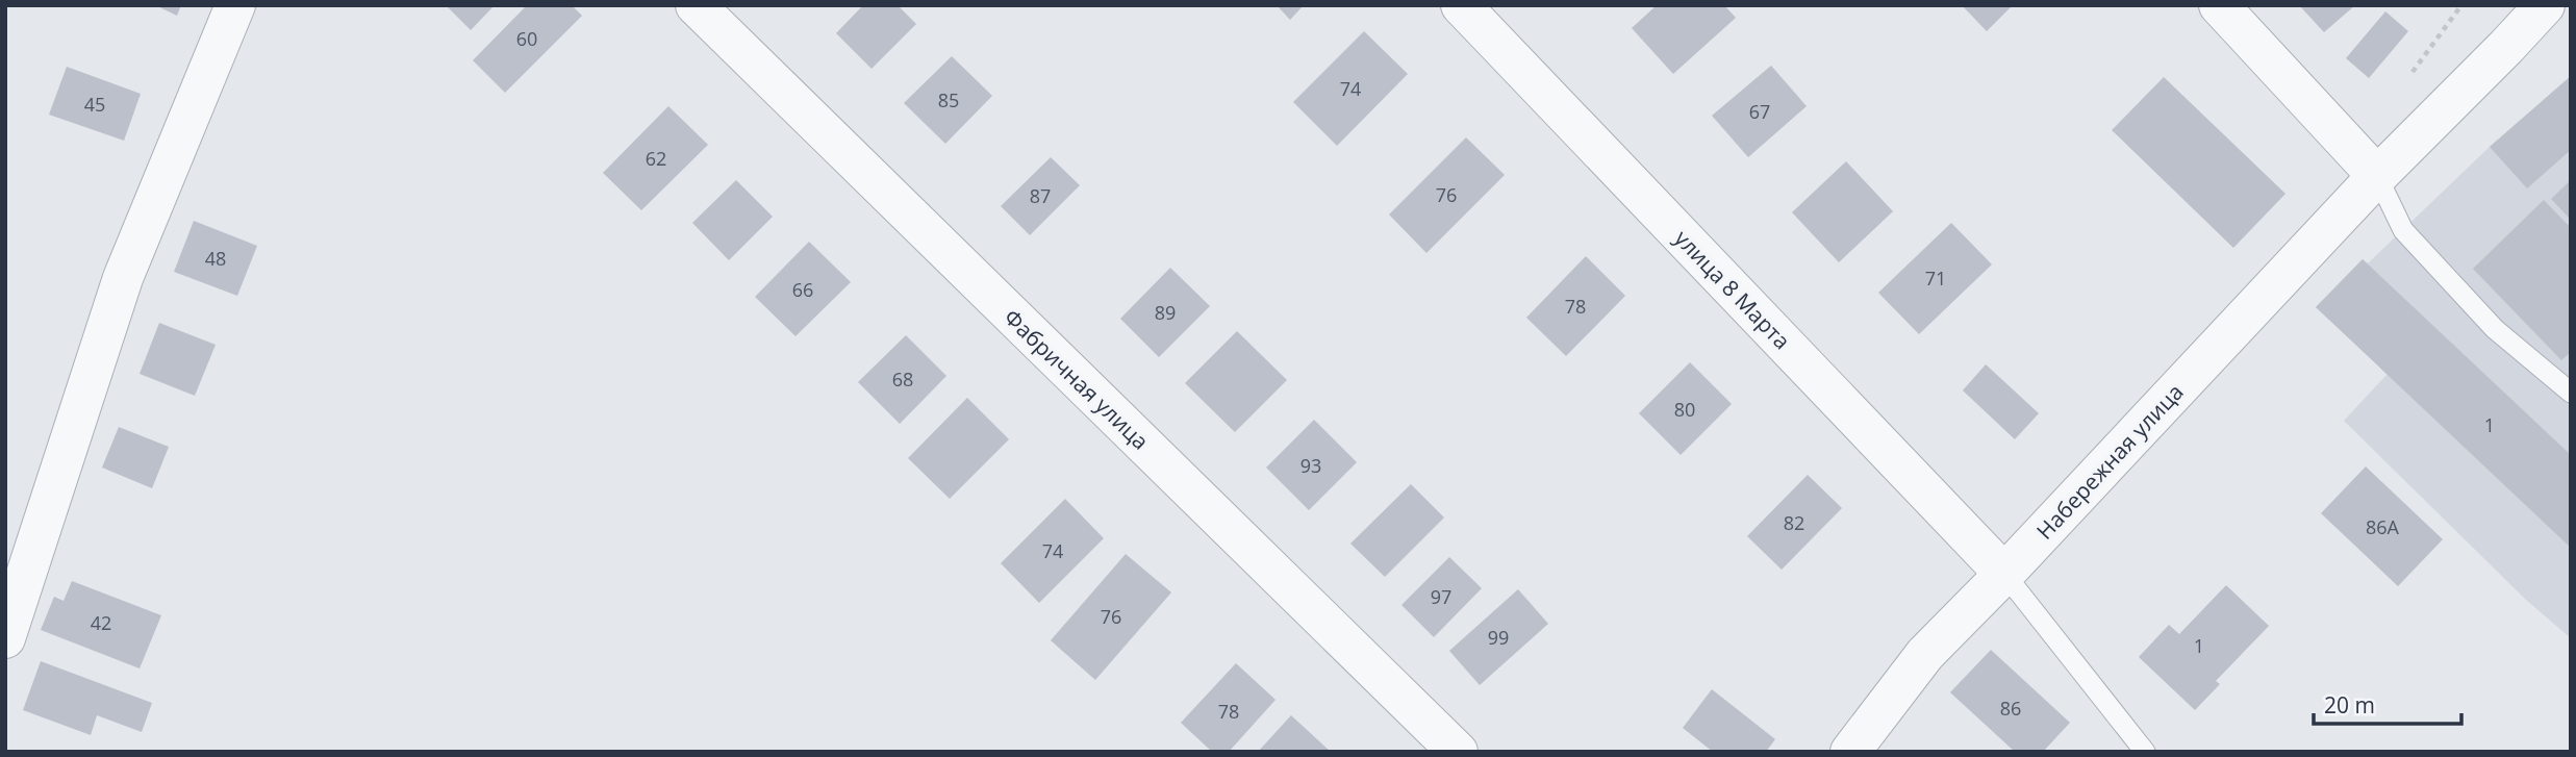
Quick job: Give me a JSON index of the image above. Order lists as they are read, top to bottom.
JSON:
{
  "streets": {
    "street": ["улица 8 Марта", "Фабричная улица", "Набережная улица"]
  },
  "crossings": [
    ["улица 8 Марта", "Набережная улица"]
  ],
  "house_numbers": [
    "60",
    "74",
    "85",
    "45",
    "67",
    "62",
    "76",
    "87",
    "48",
    "71",
    "66",
    "78",
    "89",
    "68",
    "80",
    "1",
    "93",
    "82",
    "86А",
    "74",
    "97",
    "76",
    "42",
    "99",
    "1",
    "86",
    "78"
  ],
  "scale_bar": "20 m"
}
